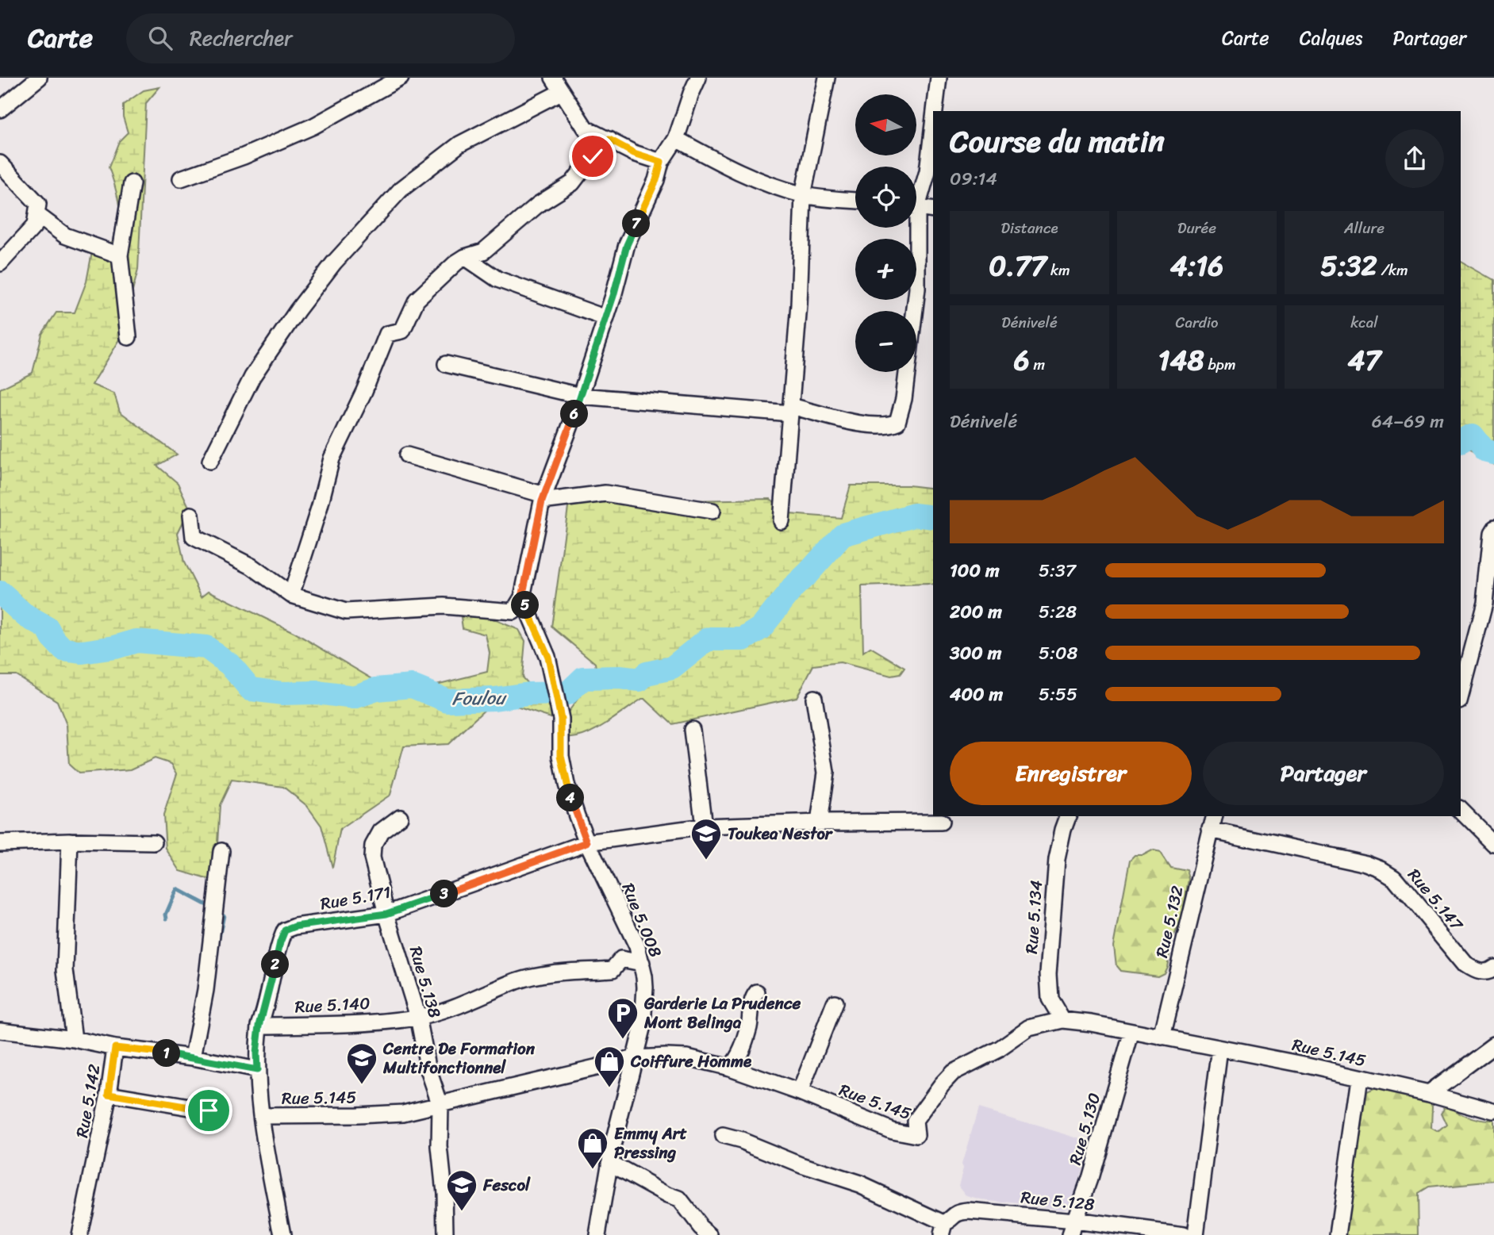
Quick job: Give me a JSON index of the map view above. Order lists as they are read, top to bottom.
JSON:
{
  "streets": {
    "street": [
      "Rue 5.171",
      "Rue 5.147",
      "Rue 5.134",
      "Rue 5.008",
      "Rue 5.132",
      "Rue 5.138",
      "Rue 5.140",
      "Rue 5.145",
      "Rue 5.142",
      "Rue 5.130",
      "Rue 5.128"
    ]
  },
  "crossings": [
    ["Rue 5.171", "Rue 5.008"],
    ["Rue 5.171", "Rue 5.138"],
    ["Rue 5.171", "Rue 5.140"],
    ["Rue 5.147", "Rue 5.132"],
    ["Rue 5.134", "Rue 5.145"],
    ["Rue 5.008", "Rue 5.140"],
    ["Rue 5.008", "Rue 5.145"],
    ["Rue 5.132", "Rue 5.145"],
    ["Rue 5.138", "Rue 5.140"],
    ["Rue 5.138", "Rue 5.145"],
    ["Rue 5.145", "Rue 5.130"],
    ["Rue 5.130", "Rue 5.128"]
  ],
  "water": ["Foulou"],
  "places": {
    "school or university": ["Toukea Nestor", "Centre De Formation Multifonctionnel", "Fescol"],
    "parking": ["Garderie La Prudence Mont Belinga"],
    "shop": ["Coiffure Homme", "Emmy Art Pressing"]
  },
  "north": "left",
  "page": {
    "header": "Carte",
    "search": "Rechercher",
    "nav": ["Carte", "Calques", "Partager"],
    "map_buttons": ["+", "−"],
    "heading": ["Course du matin", "09:14"],
    "stats": [
      ["Distance", "0.77 km"],
      ["Durée", "4:16"],
      ["Allure", "5:32 /km"],
      ["Dénivelé", "6 m"],
      ["Cardio", "148 bpm"],
      ["kcal", "47"]
    ],
    "pins": [
      "7",
      "6",
      "5",
      "4",
      "3",
      "2",
      "1"
    ],
    "chart": ["Dénivelé", "64–69 m"],
    "list": [
      {
        "name": "100 m",
        "note": "5:37"
      },
      {
        "name": "200 m",
        "note": "5:28"
      },
      {
        "name": "300 m",
        "note": "5:08"
      },
      {
        "name": "400 m",
        "note": "5:55"
      }
    ],
    "buttons": ["Enregistrer", "Partager"]
  }
}
